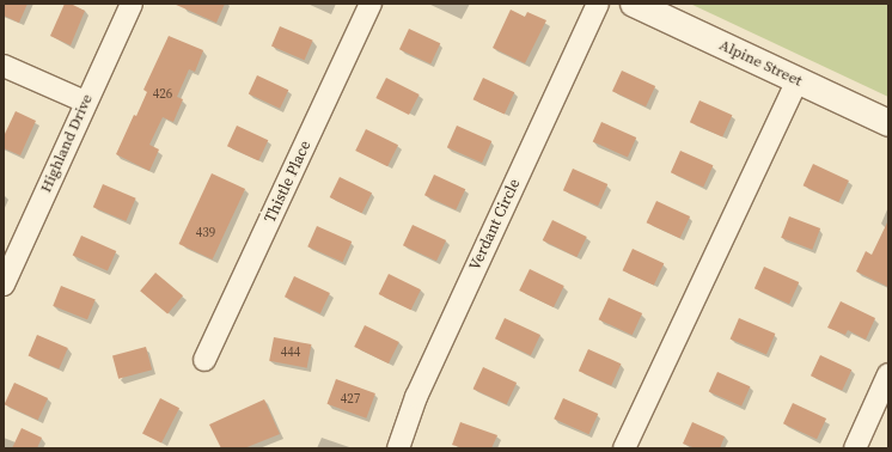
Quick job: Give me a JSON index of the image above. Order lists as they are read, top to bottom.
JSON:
{
  "streets": {
    "street": [
      "Alpine Street",
      "Highland Drive",
      "Thistle Place",
      "Verdant Circle"
    ]
  },
  "house_numbers": [
    "426",
    "439",
    "444",
    "427"
  ]
}
